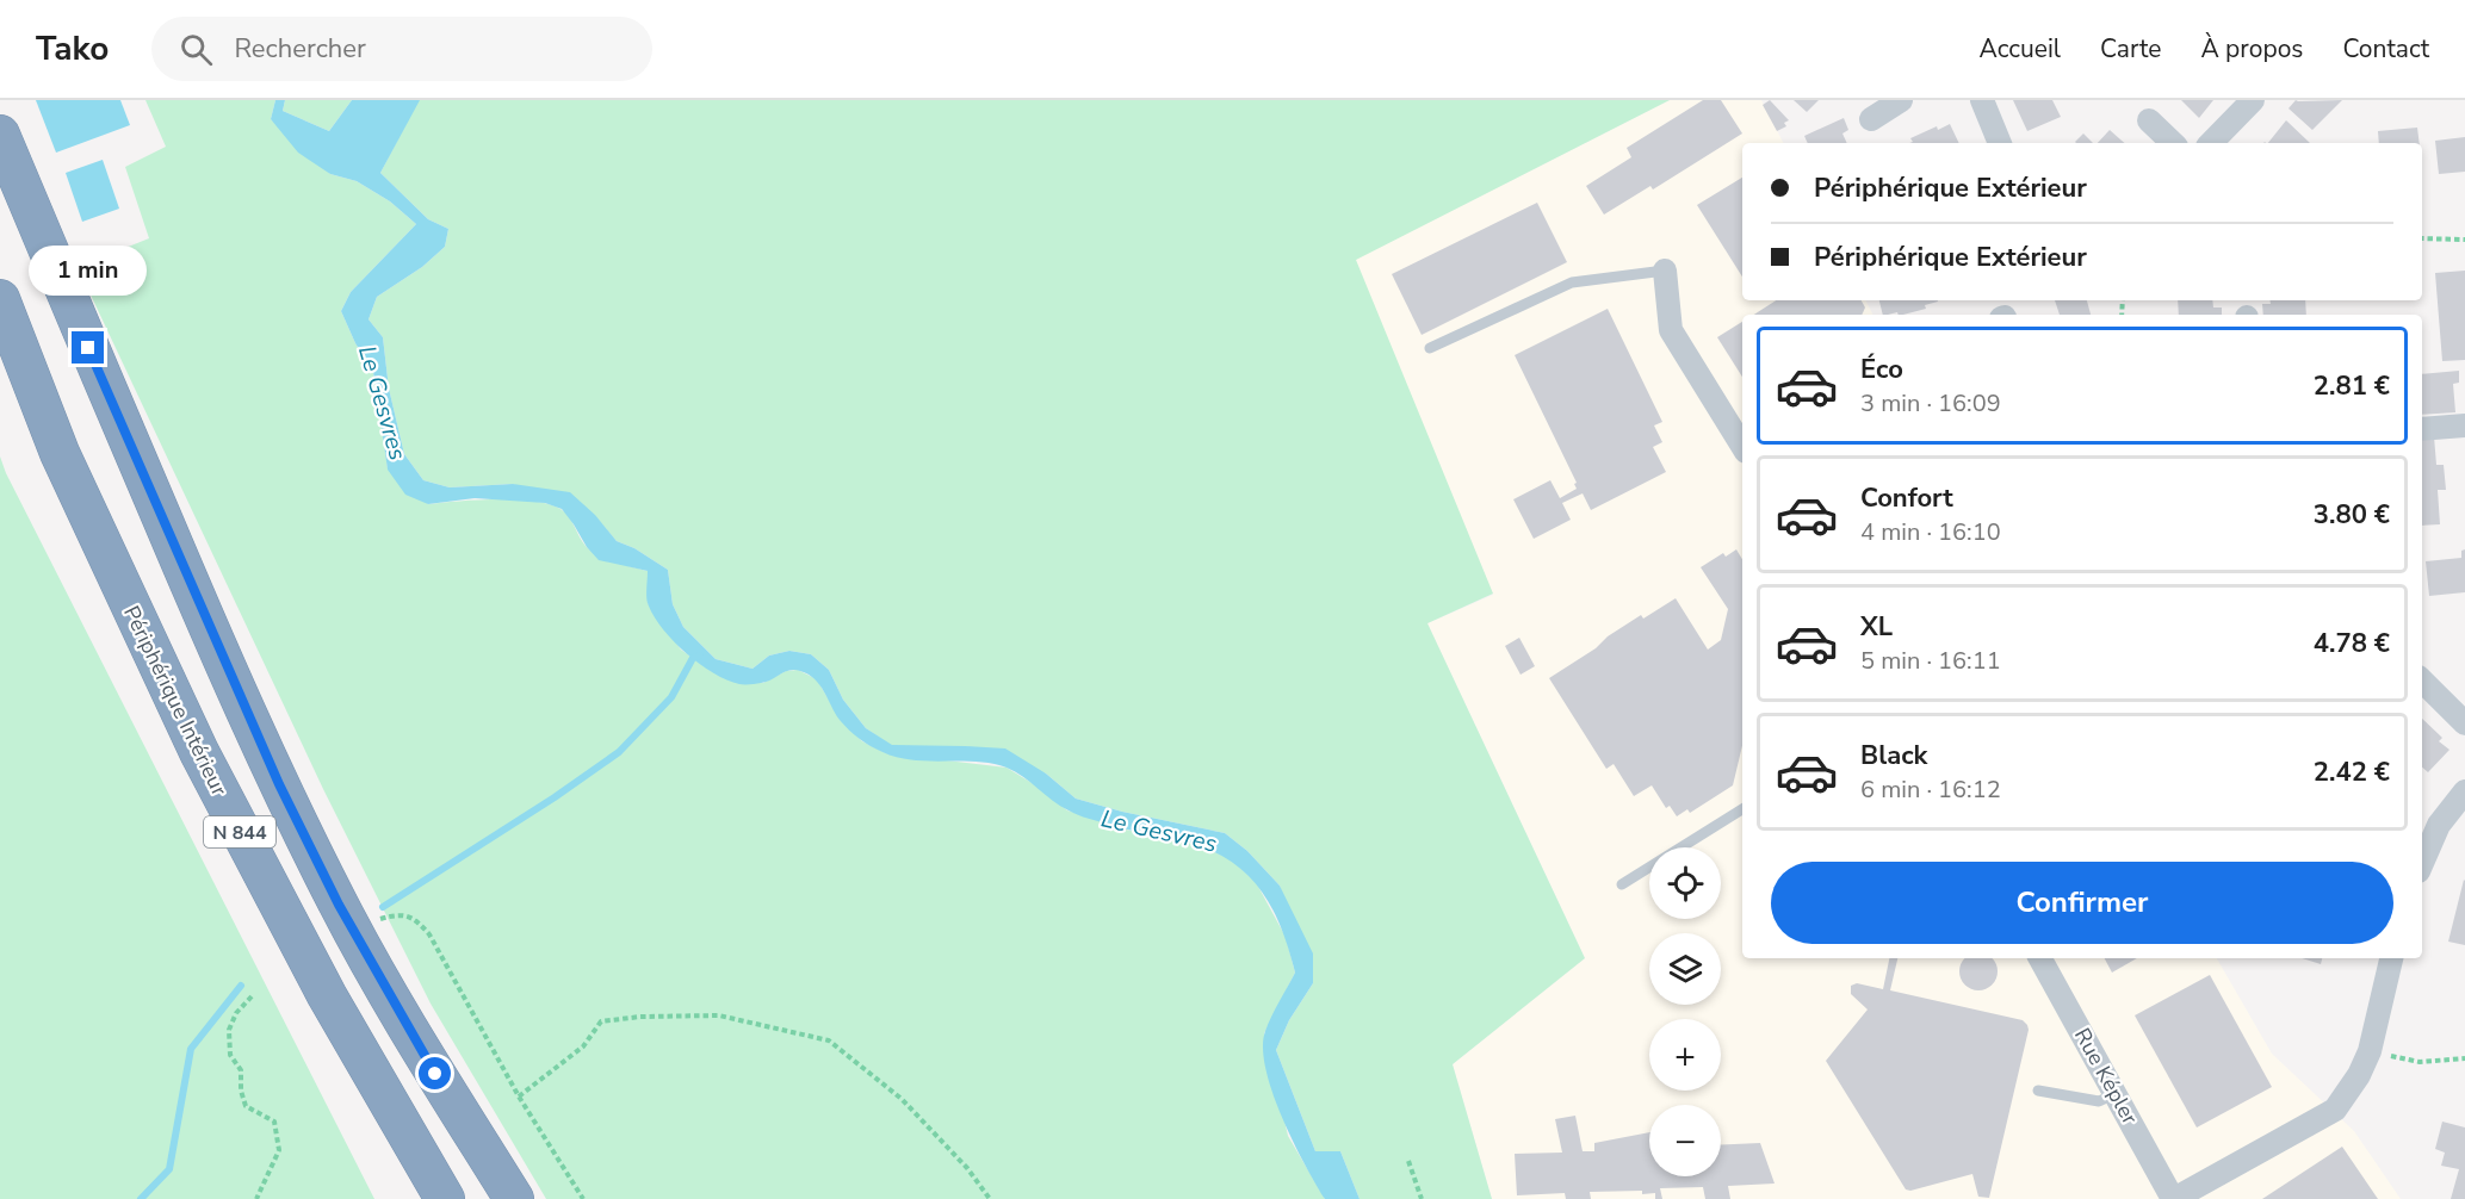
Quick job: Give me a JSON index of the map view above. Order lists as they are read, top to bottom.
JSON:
{
  "streets": {
    "highway": ["Périphérique Intérieur", "N 844"],
    "street": ["Rue Képler"]
  },
  "water": ["Le Gesvres"],
  "page": {
    "header": "Tako",
    "search": "Rechercher",
    "nav": [
      "Accueil",
      "Carte",
      "À propos",
      "Contact"
    ],
    "banner": ["Périphérique Extérieur", "Périphérique Extérieur"],
    "bubble": "1 min",
    "list": [
      {
        "name": "Éco",
        "note": "3 min · 16:09",
        "value": "2.81 €"
      },
      {
        "name": "Confort",
        "note": "4 min · 16:10",
        "value": "3.80 €"
      },
      {
        "name": "XL",
        "note": "5 min · 16:11",
        "value": "4.78 €"
      },
      {
        "name": "Black",
        "note": "6 min · 16:12",
        "value": "2.42 €"
      }
    ],
    "map_buttons": ["+", "−"],
    "buttons": "Confirmer"
  }
}
